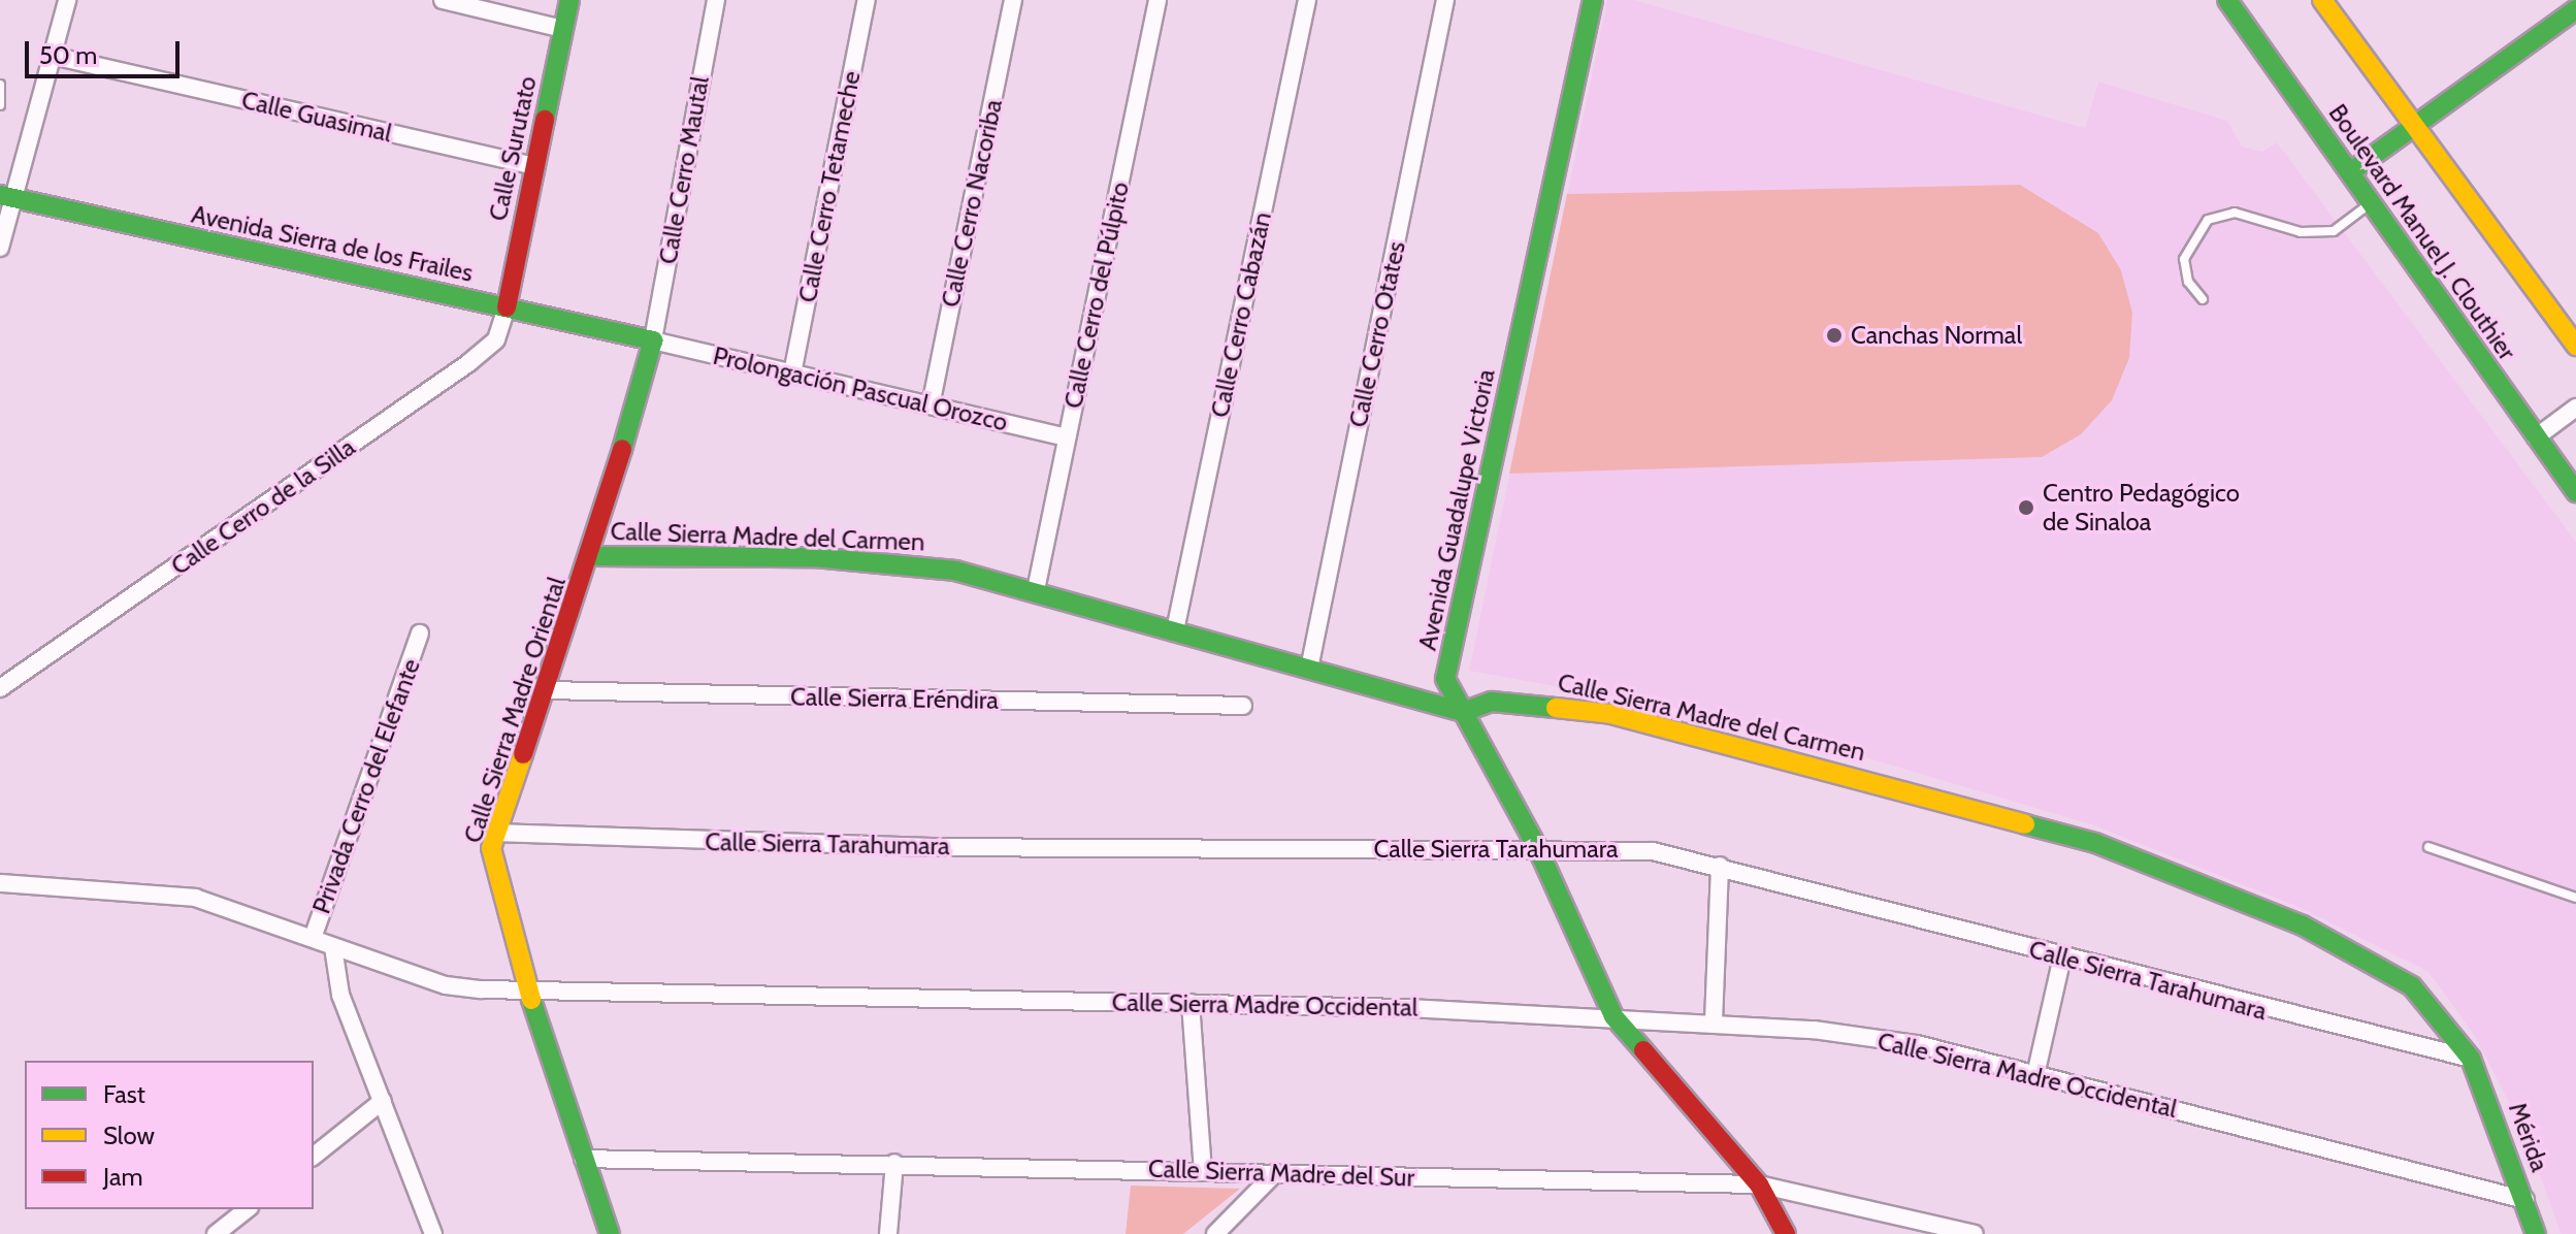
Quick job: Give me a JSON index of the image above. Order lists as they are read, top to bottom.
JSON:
{
  "streets": {
    "street": [
      "Calle Guasimal",
      "Calle Surutato",
      "Calle Cerro Mautal",
      "Calle Cerro Tetameche",
      "Calle Cerro Nacoriba",
      "Boulevard Manuel J. Clouthier",
      "Avenida Sierra de los Frailes",
      "Calle Cerro del Púlpito",
      "Calle Cerro Cabazán",
      "Calle Cerro Otates",
      "Prolongación Pascual Orozco",
      "Calle Cerro de la Silla",
      "Avenida Guadalupe Victoria",
      "Calle Sierra Madre del Carmen",
      "Calle Sierra Eréndira",
      "Calle Sierra Madre Oriental",
      "Privada Cerro del Elefante",
      "Calle Sierra Tarahumara",
      "Calle Sierra Madre Occidental",
      "Mérida",
      "Calle Sierra Madre del Sur"
    ]
  },
  "crossings": [
    ["Calle Guasimal", "Calle Surutato"],
    ["Calle Surutato", "Avenida Sierra de los Frailes"],
    ["Calle Surutato", "Calle Cerro de la Silla"],
    ["Calle Cerro Mautal", "Avenida Sierra de los Frailes"],
    ["Calle Cerro Mautal", "Prolongación Pascual Orozco"],
    ["Calle Cerro Mautal", "Calle Sierra Madre Oriental"],
    ["Calle Cerro Tetameche", "Prolongación Pascual Orozco"],
    ["Calle Cerro Nacoriba", "Prolongación Pascual Orozco"],
    ["Avenida Sierra de los Frailes", "Prolongación Pascual Orozco"],
    ["Avenida Sierra de los Frailes", "Calle Cerro de la Silla"],
    ["Avenida Sierra de los Frailes", "Calle Sierra Madre Oriental"],
    ["Calle Cerro del Púlpito", "Prolongación Pascual Orozco"],
    ["Calle Cerro del Púlpito", "Calle Sierra Madre del Carmen"],
    ["Calle Cerro Cabazán", "Calle Sierra Madre del Carmen"],
    ["Calle Cerro Otates", "Calle Sierra Madre del Carmen"],
    ["Prolongación Pascual Orozco", "Calle Sierra Madre Oriental"],
    ["Avenida Guadalupe Victoria", "Calle Sierra Madre del Carmen"],
    ["Avenida Guadalupe Victoria", "Calle Sierra Tarahumara"],
    ["Avenida Guadalupe Victoria", "Calle Sierra Madre Occidental"],
    ["Avenida Guadalupe Victoria", "Calle Sierra Madre del Sur"],
    ["Calle Sierra Madre del Carmen", "Calle Sierra Madre Oriental"],
    ["Calle Sierra Madre del Carmen", "Calle Sierra Tarahumara"],
    ["Calle Sierra Madre del Carmen", "Mérida"],
    ["Calle Sierra Eréndira", "Calle Sierra Madre Oriental"],
    ["Calle Sierra Madre Oriental", "Calle Sierra Tarahumara"],
    ["Calle Sierra Madre Oriental", "Calle Sierra Madre Occidental"],
    ["Calle Sierra Madre Oriental", "Calle Sierra Madre del Sur"],
    ["Privada Cerro del Elefante", "Calle Sierra Madre Occidental"],
    ["Calle Sierra Tarahumara", "Mérida"],
    ["Calle Sierra Madre Occidental", "Mérida"]
  ],
  "places": ["Canchas Normal", "Centro Pedagógico de Sinaloa"],
  "legend": ["Fast", "Slow", "Jam"],
  "scale_bar": "50 m"
}
